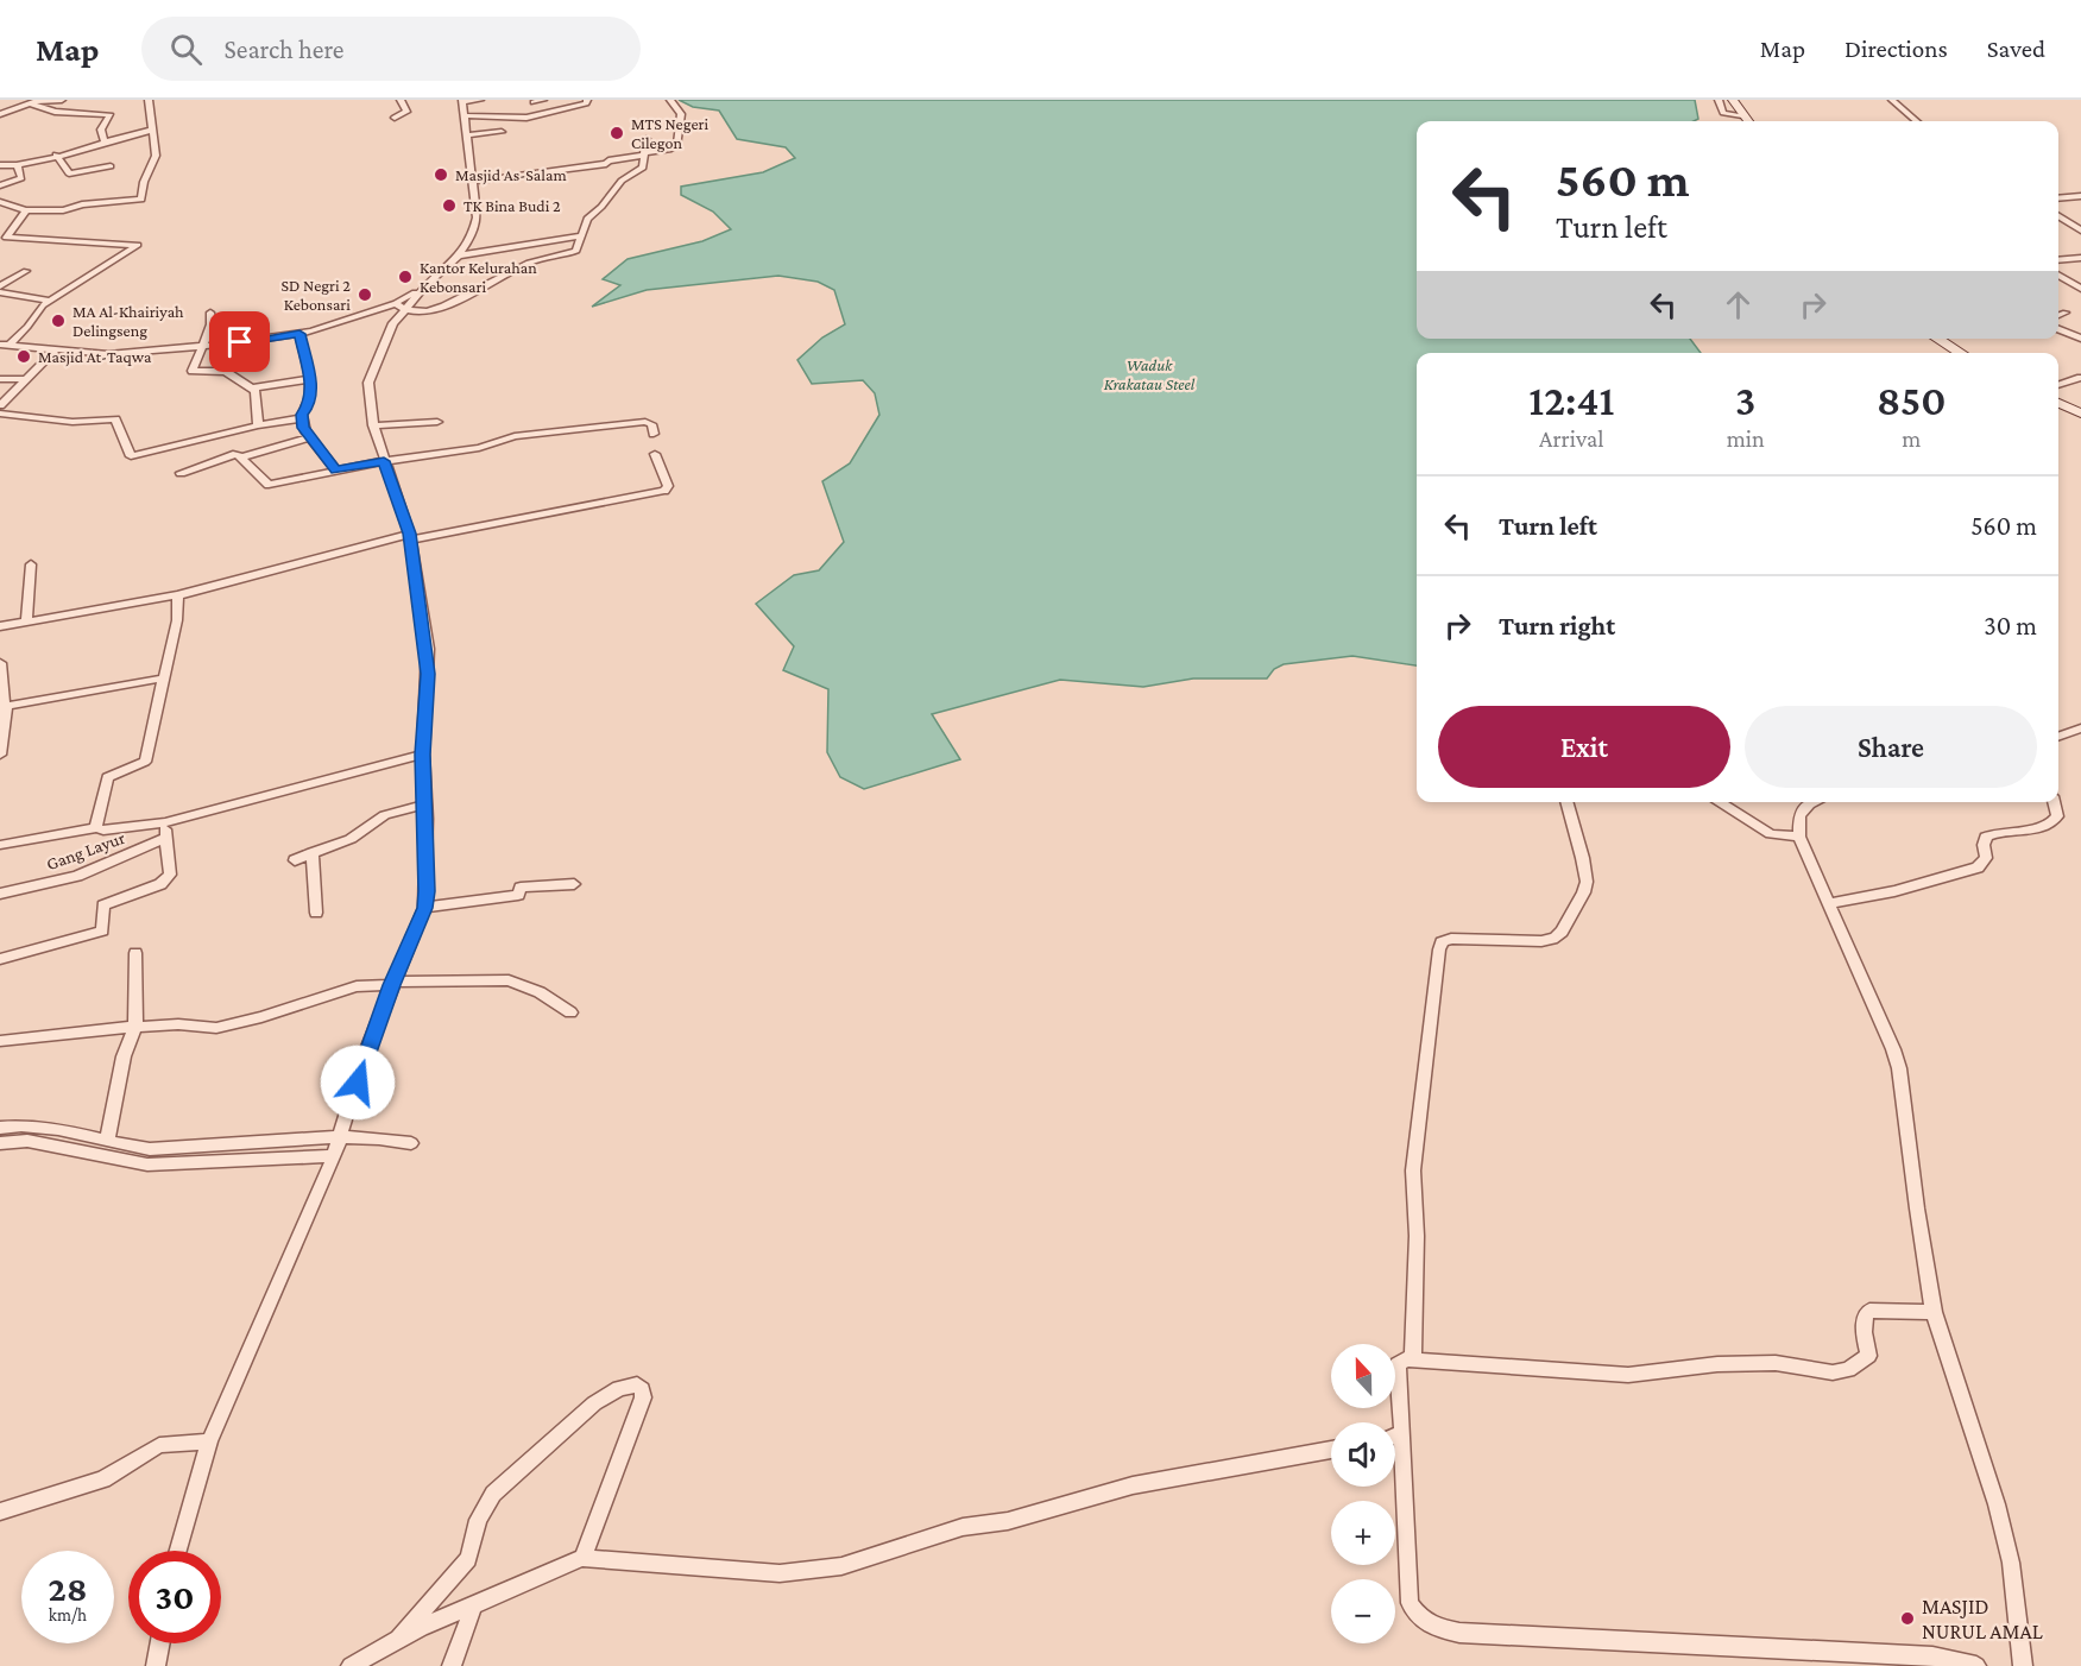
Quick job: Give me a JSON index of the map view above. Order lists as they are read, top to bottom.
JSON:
{
  "streets": {
    "street": ["Gang Layur"]
  },
  "water": ["Waduk Krakatau Steel"],
  "places": [
    "MTS Negeri Cilegon",
    "Masjid As-Salam",
    "TK Bina Budi 2",
    "Kantor Kelurahan Kebonsari",
    "SD Negri 2 Kebonsari",
    "MA Al-Khairiyah Delingseng",
    "Masjid At-Taqwa",
    "MASJID NURUL AMAL"
  ],
  "north": "top",
  "page": {
    "header": "Map",
    "search": "Search here",
    "nav": ["Map", "Directions", "Saved"],
    "turn": ["560 m", "Turn left"],
    "eta": [
      "12:41",
      "Arrival",
      "3",
      "min",
      "850",
      "m"
    ],
    "list": [
      {
        "name": "Turn left",
        "value": "560 m"
      },
      {
        "name": "Turn right",
        "value": "30 m"
      }
    ],
    "buttons": ["Exit", "Share"],
    "map_buttons": ["+", "−"],
    "speed": "28 km/h",
    "limit": "30"
  }
}
